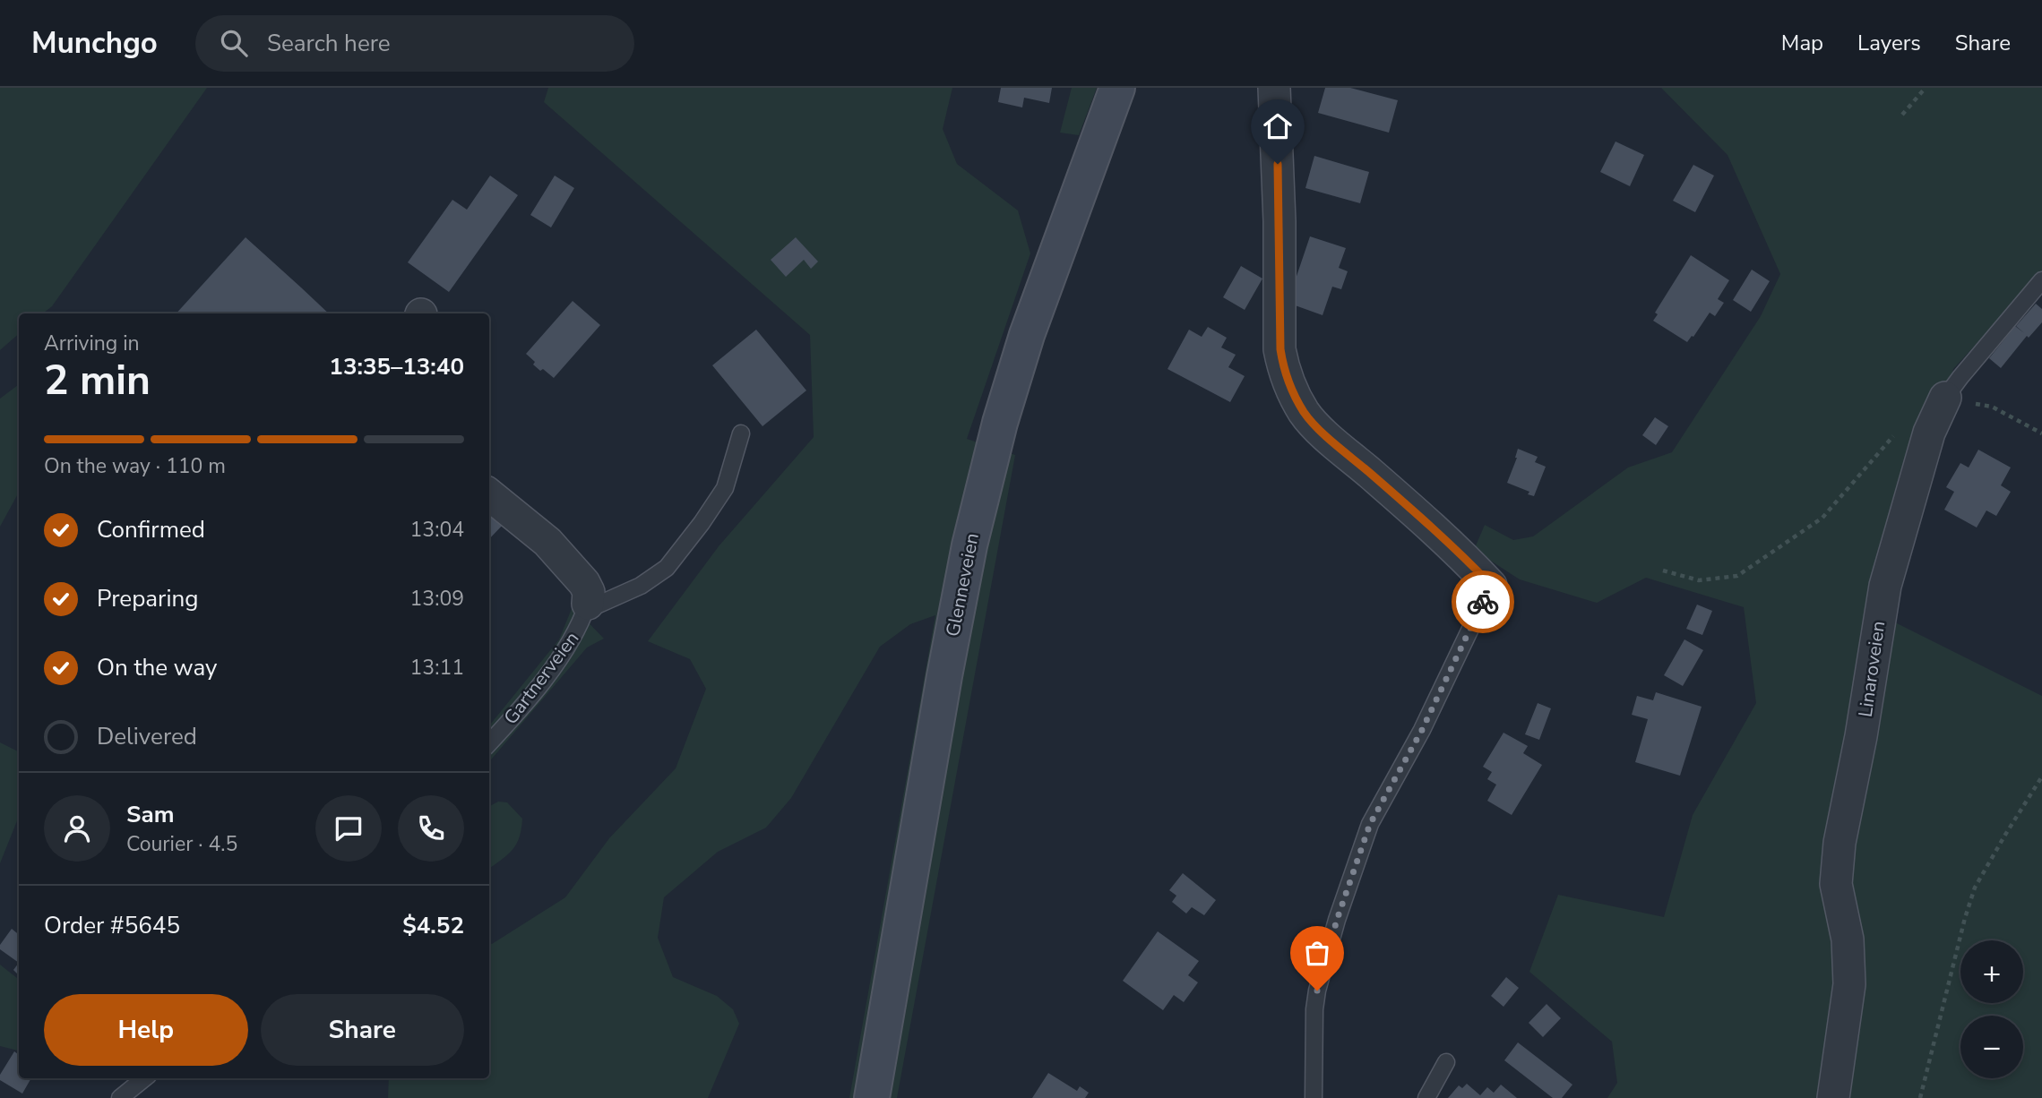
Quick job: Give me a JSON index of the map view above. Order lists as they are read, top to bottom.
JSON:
{
  "streets": {
    "main road": ["Glenneveien"],
    "street": ["Linaroveien"],
    "lane": ["Gartnerveien"]
  },
  "page": {
    "header": "Munchgo",
    "search": "Search here",
    "nav": ["Map", "Layers", "Share"],
    "heading": ["2 min", "Arriving in", "13:35–13:40"],
    "panel": [
      "Sam",
      "Courier · 4.5",
      "Order #5645",
      "$4.52"
    ],
    "bar": "On the way · 110 m",
    "list": [
      ["Confirmed", "13:04"],
      ["Preparing", "13:09"],
      ["On the way", "13:11"],
      "Delivered"
    ],
    "map_buttons": ["+", "−"],
    "buttons": ["Help", "Share"]
  }
}
